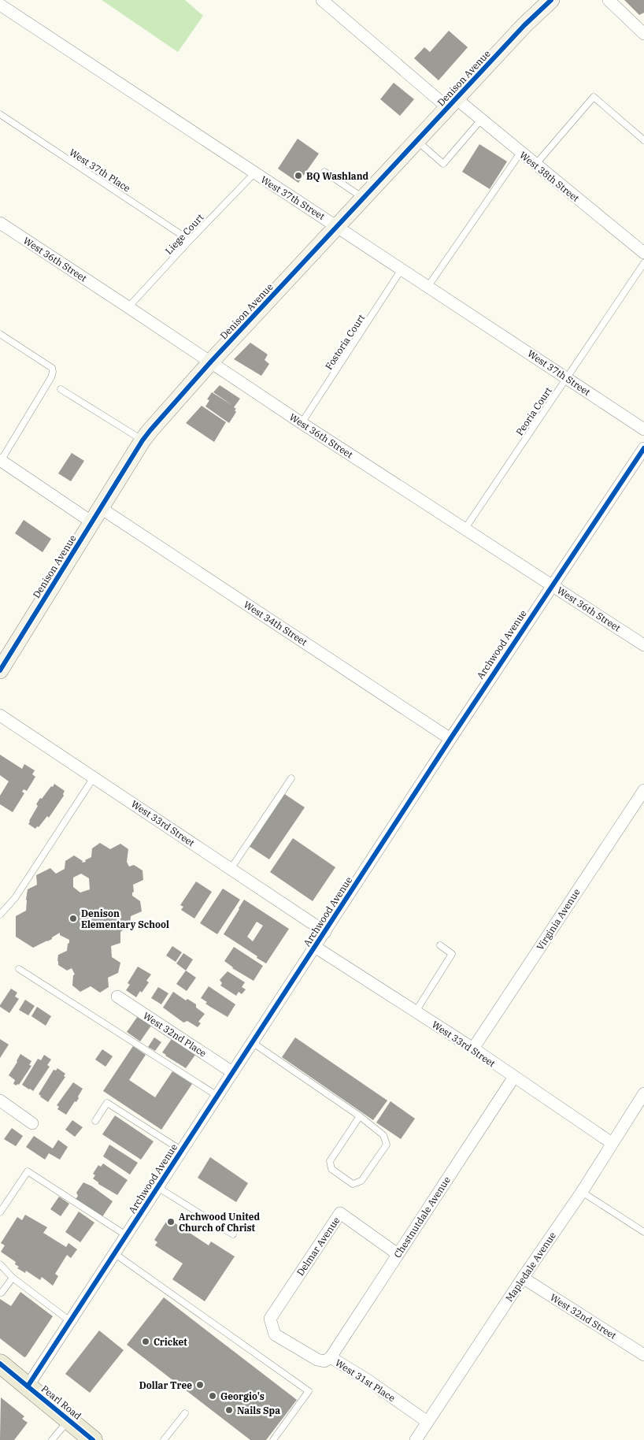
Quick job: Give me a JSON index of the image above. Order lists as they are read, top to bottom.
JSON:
{
  "streets": {
    "main road": ["Denison Avenue", "Pearl Road"],
    "street": [
      "West 38th Street",
      "West 37th Street",
      "West 36th Street",
      "West 34th Street",
      "Archwood Avenue",
      "West 33rd Street",
      "Virginia Avenue",
      "West 32nd Place",
      "Chestnutdale Avenue",
      "Delmar Avenue",
      "Mapledale Avenue",
      "West 32nd Street",
      "West 31st Place"
    ],
    "lane": [
      "West 37th Place",
      "Liege Court",
      "Fostoria Court",
      "Peoria Court"
    ]
  },
  "crossings": [
    ["Denison Avenue", "West 38th Street"],
    ["Denison Avenue", "West 37th Street"],
    ["Denison Avenue", "West 36th Street"],
    ["Denison Avenue", "West 34th Street"],
    ["West 37th Place", "Liege Court"],
    ["West 37th Street", "Liege Court"],
    ["West 37th Street", "Fostoria Court"],
    ["West 37th Street", "Peoria Court"],
    ["Liege Court", "West 36th Street"],
    ["West 36th Street", "Fostoria Court"],
    ["West 36th Street", "Peoria Court"],
    ["West 36th Street", "Archwood Avenue"],
    ["West 34th Street", "Archwood Avenue"],
    ["Archwood Avenue", "West 33rd Street"],
    ["Archwood Avenue", "West 32nd Place"],
    ["Archwood Avenue", "Pearl Road"],
    ["West 33rd Street", "Virginia Avenue"],
    ["West 33rd Street", "Chestnutdale Avenue"],
    ["West 33rd Street", "Mapledale Avenue"],
    ["Chestnutdale Avenue", "Delmar Avenue"],
    ["Chestnutdale Avenue", "West 31st Place"],
    ["Delmar Avenue", "West 31st Place"],
    ["Mapledale Avenue", "West 32nd Street"],
    ["Mapledale Avenue", "West 31st Place"]
  ],
  "places": [
    "BQ Washland",
    "Denison Elementary School",
    "Archwood United Church of Christ",
    "Cricket",
    "Dollar Tree",
    "Georgio's",
    "Nails Spa"
  ]
}
